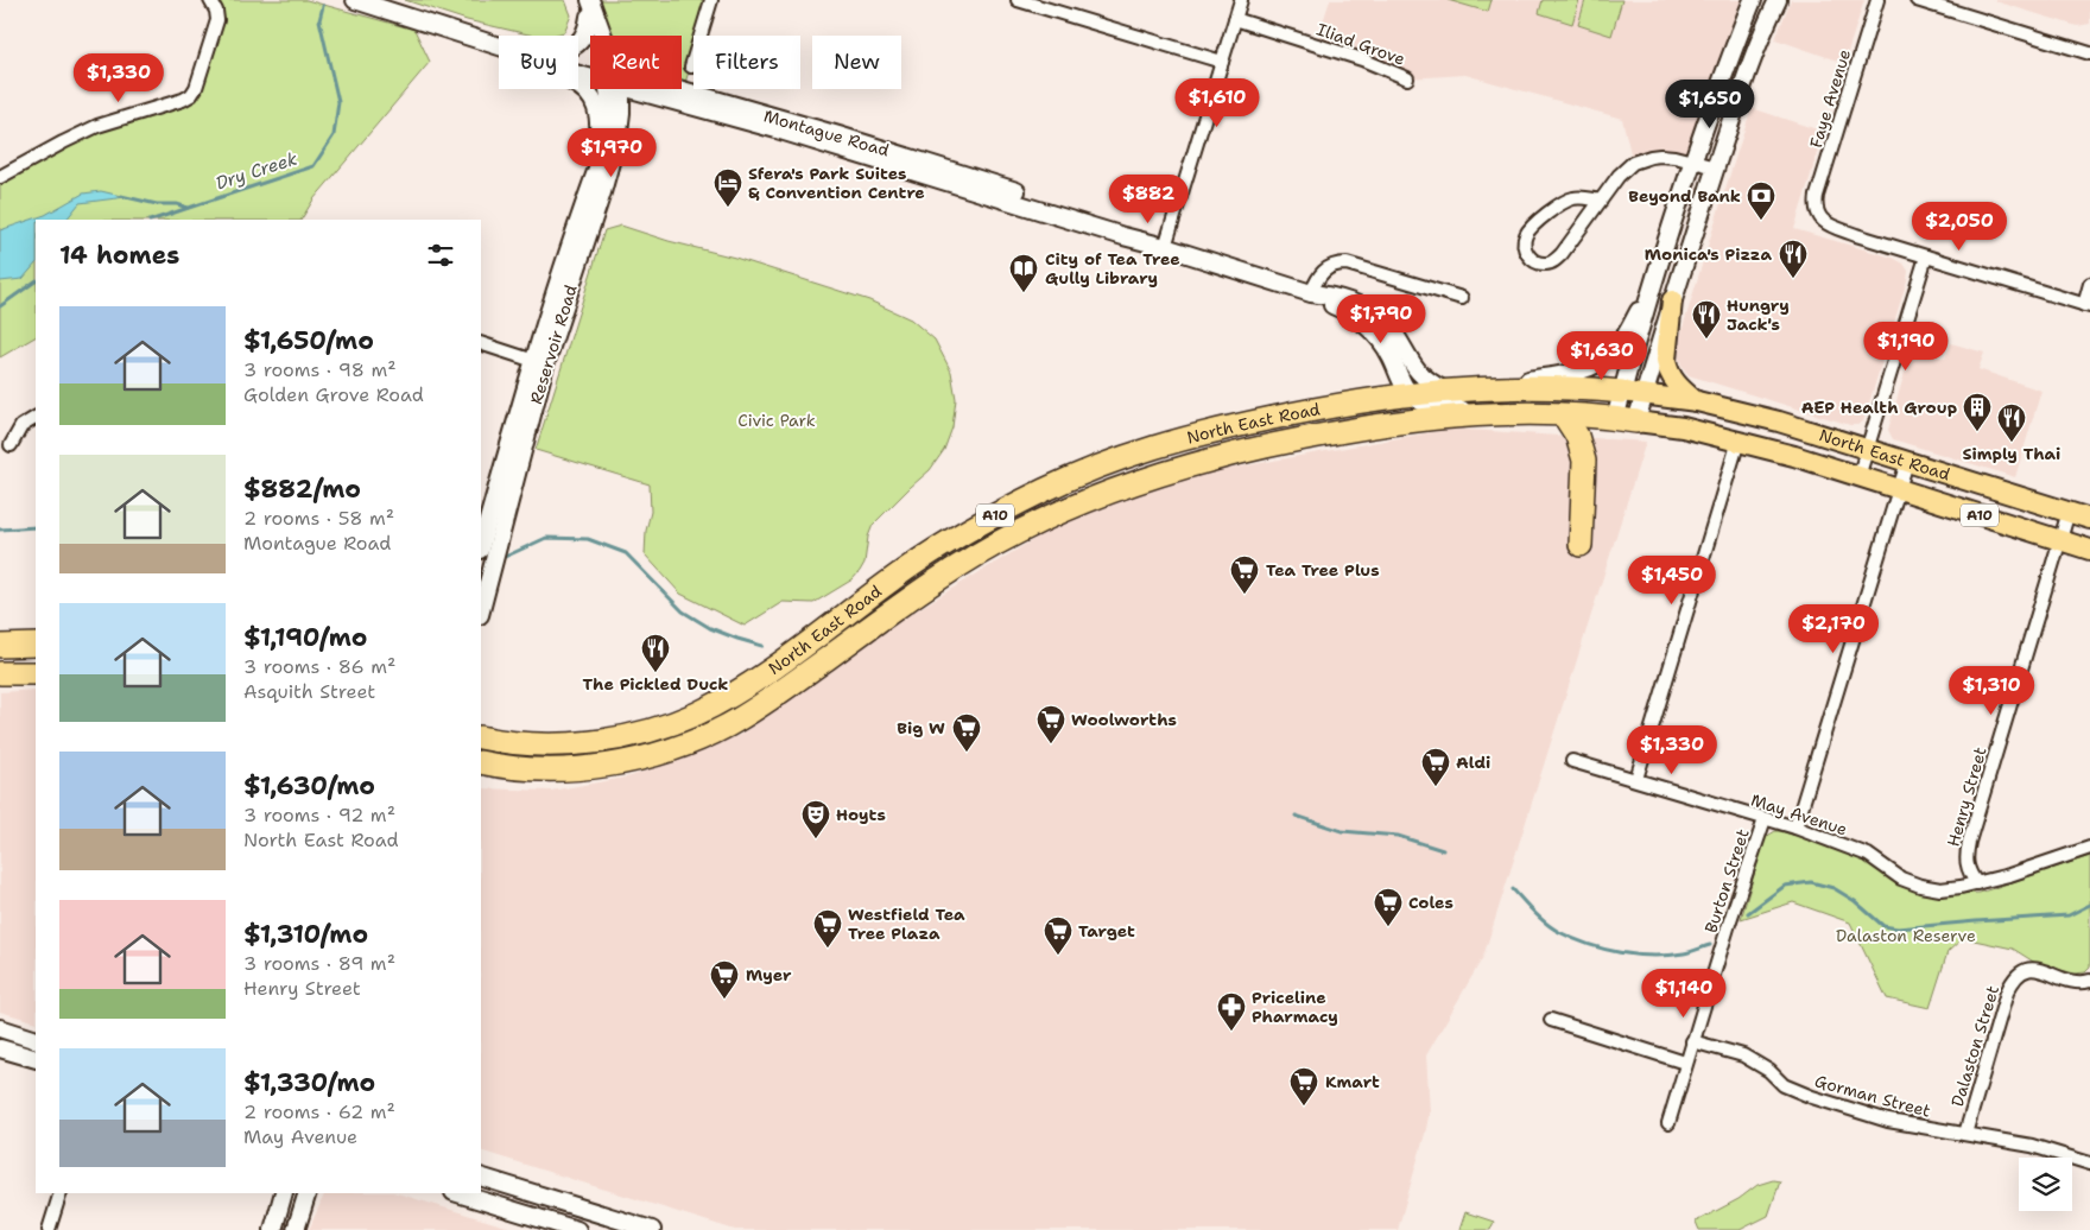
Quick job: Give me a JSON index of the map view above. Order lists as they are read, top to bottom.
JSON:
{
  "streets": {
    "highway": ["North East Road", "A10"],
    "main road": ["Montague Road", "Reservoir Road"],
    "street": [
      "Iliad Grove",
      "Faye Avenue",
      "Henry Street",
      "May Avenue",
      "Burton Street",
      "Dalaston Street",
      "Gorman Street"
    ]
  },
  "crossings": [
    ["Montague Road", "North East Road"],
    ["North East Road", "Henry Street"],
    ["Henry Street", "May Avenue"],
    ["May Avenue", "Burton Street"],
    ["Burton Street", "Gorman Street"],
    ["Dalaston Street", "Gorman Street"]
  ],
  "water": ["Dry Creek"],
  "parks": ["Civic Park", "Dalaston Reserve"],
  "places": {
    "hotel": ["Sfera's Park Suites & Convention Centre"],
    "bank": ["Beyond Bank"],
    "restaurant": [
      "Monica's Pizza",
      "Hungry Jack's",
      "Simply Thai",
      "The Pickled Duck"
    ],
    "library": ["City of Tea Tree Gully Library"],
    "building": ["AEP Health Group"],
    "supermarket": [
      "Tea Tree Plus",
      "Woolworths",
      "Big W",
      "Aldi",
      "Coles",
      "Westfield Tea Tree Plaza",
      "Target",
      "Myer",
      "Kmart"
    ],
    "theatre": ["Hoyts"],
    "pharmacy": ["Priceline Pharmacy"]
  },
  "page": {
    "chip": [
      "Buy",
      "Rent",
      "Filters",
      "New"
    ],
    "price": [
      "$1,330",
      "$1,610",
      "$1,650",
      "$1,970",
      "$882",
      "$2,050",
      "$1,790",
      "$1,190",
      "$1,630",
      "$1,450",
      "$2,170",
      "$1,310",
      "$1,330",
      "$1,140"
    ],
    "heading": "14 homes",
    "list": [
      {
        "name": "$1,650/mo",
        "note": "3 rooms · 98 m² · Golden Grove Road"
      },
      {
        "name": "$882/mo",
        "note": "2 rooms · 58 m² · Montague Road"
      },
      {
        "name": "$1,190/mo",
        "note": "3 rooms · 86 m² · Asquith Street"
      },
      {
        "name": "$1,630/mo",
        "note": "3 rooms · 92 m² · North East Road"
      },
      {
        "name": "$1,310/mo",
        "note": "3 rooms · 89 m² · Henry Street"
      },
      {
        "name": "$1,330/mo",
        "note": "2 rooms · 62 m² · May Avenue"
      }
    ]
  }
}
